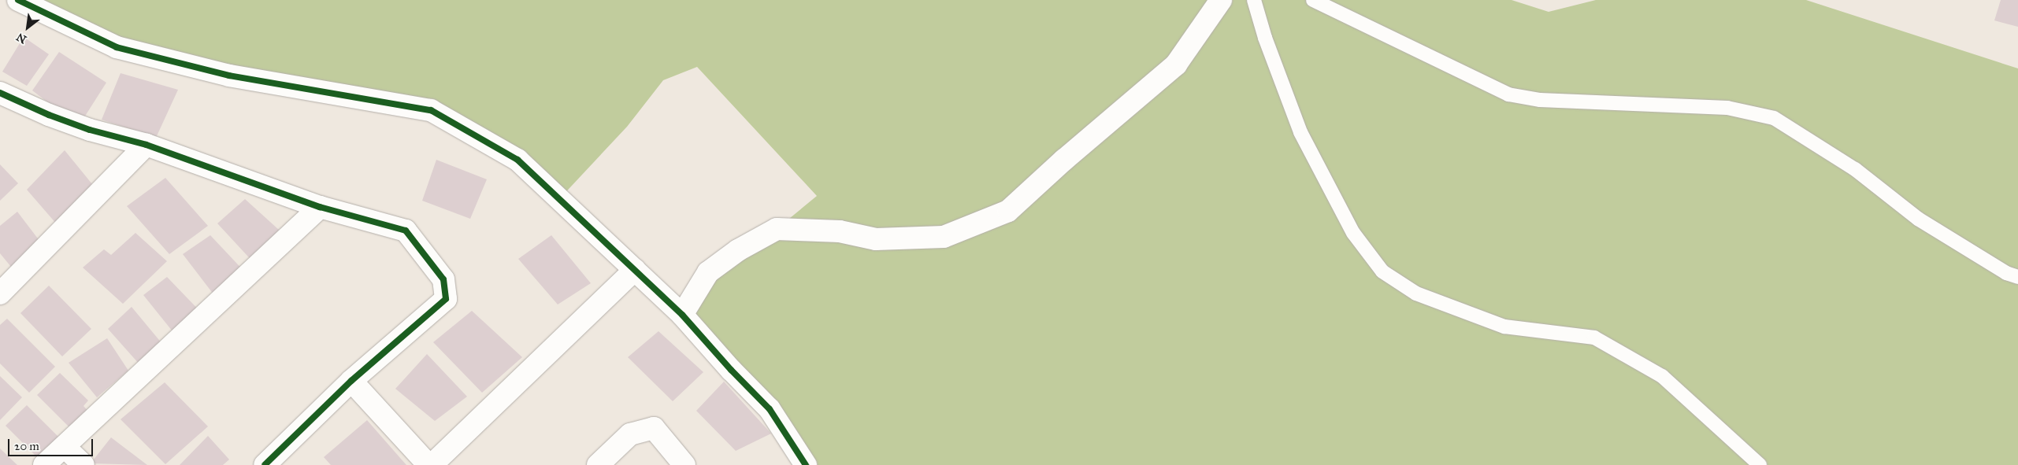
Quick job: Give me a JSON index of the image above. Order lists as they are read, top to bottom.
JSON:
{
  "scale_bar": "20 m",
  "north": "bottom left"
}
